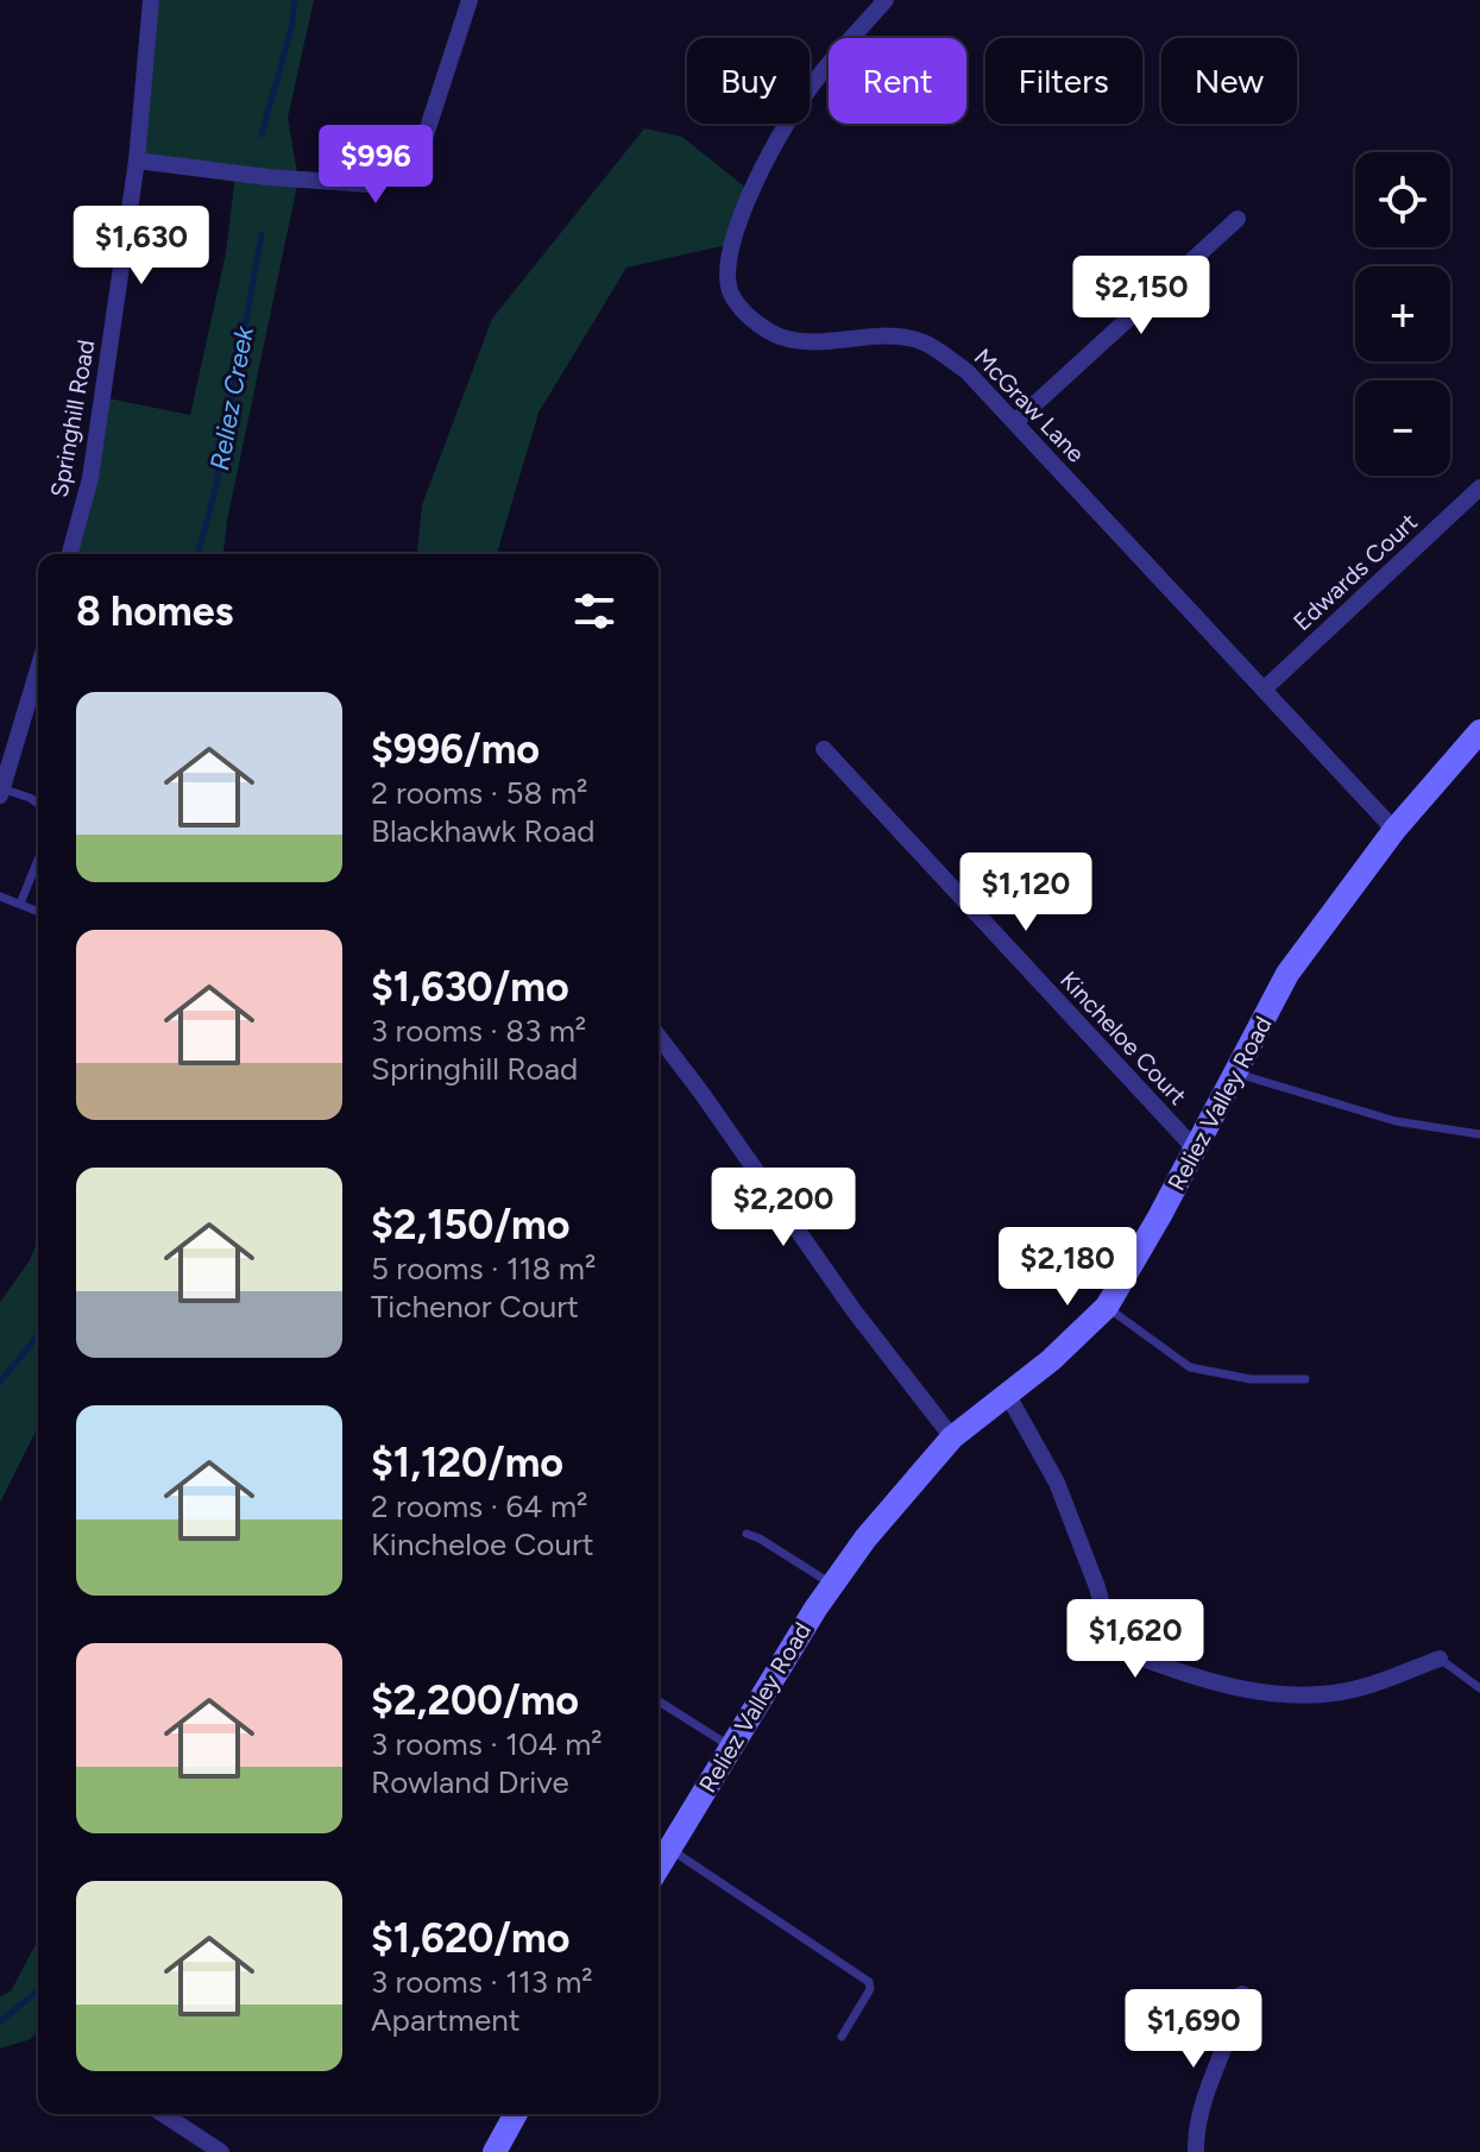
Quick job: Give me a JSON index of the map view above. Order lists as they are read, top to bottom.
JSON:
{
  "streets": {
    "main road": ["Reliez Valley Road"],
    "street": [
      "McGraw Lane",
      "Springhill Road",
      "Edwards Court",
      "Kincheloe Court"
    ]
  },
  "crossings": [
    ["McGraw Lane", "Edwards Court"],
    ["McGraw Lane", "Reliez Valley Road"],
    ["Kincheloe Court", "Reliez Valley Road"]
  ],
  "water": ["Reliez Creek"],
  "page": {
    "chip": [
      "Buy",
      "Rent",
      "Filters",
      "New"
    ],
    "price": [
      "$996",
      "$1,630",
      "$2,150",
      "$1,120",
      "$2,200",
      "$2,180",
      "$1,620",
      "$1,690"
    ],
    "map_buttons": ["+", "−"],
    "heading": "8 homes",
    "list": [
      {
        "name": "$996/mo",
        "note": "2 rooms · 58 m² · Blackhawk Road"
      },
      {
        "name": "$1,630/mo",
        "note": "3 rooms · 83 m² · Springhill Road"
      },
      {
        "name": "$2,150/mo",
        "note": "5 rooms · 118 m² · Tichenor Court"
      },
      {
        "name": "$1,120/mo",
        "note": "2 rooms · 64 m² · Kincheloe Court"
      },
      {
        "name": "$2,200/mo",
        "note": "3 rooms · 104 m² · Rowland Drive"
      },
      {
        "name": "$1,620/mo",
        "note": "3 rooms · 113 m² · Apartment"
      }
    ]
  }
}
